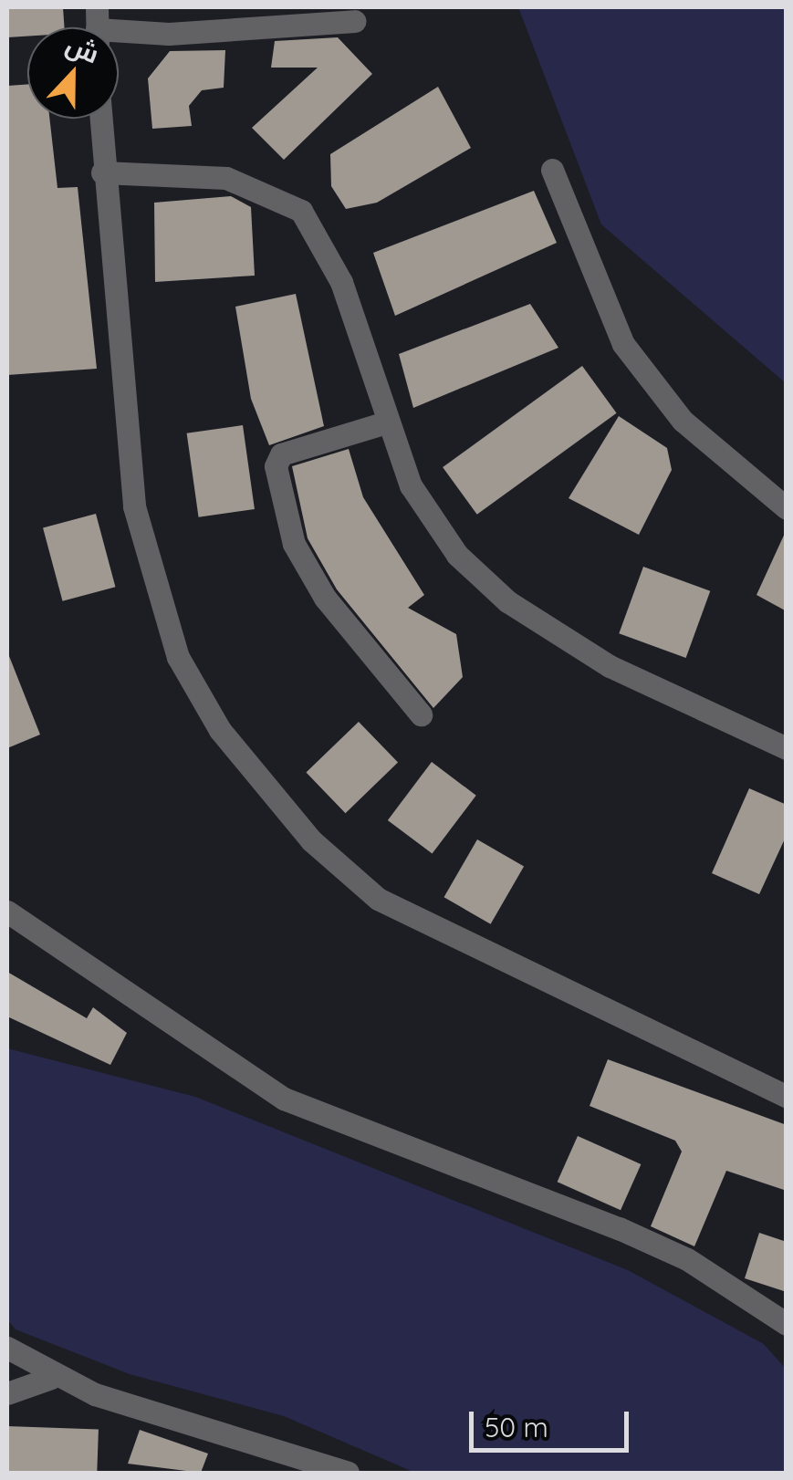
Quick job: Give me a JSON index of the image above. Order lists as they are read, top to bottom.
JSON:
{
  "scale_bar": "50 m",
  "north": "top"
}
